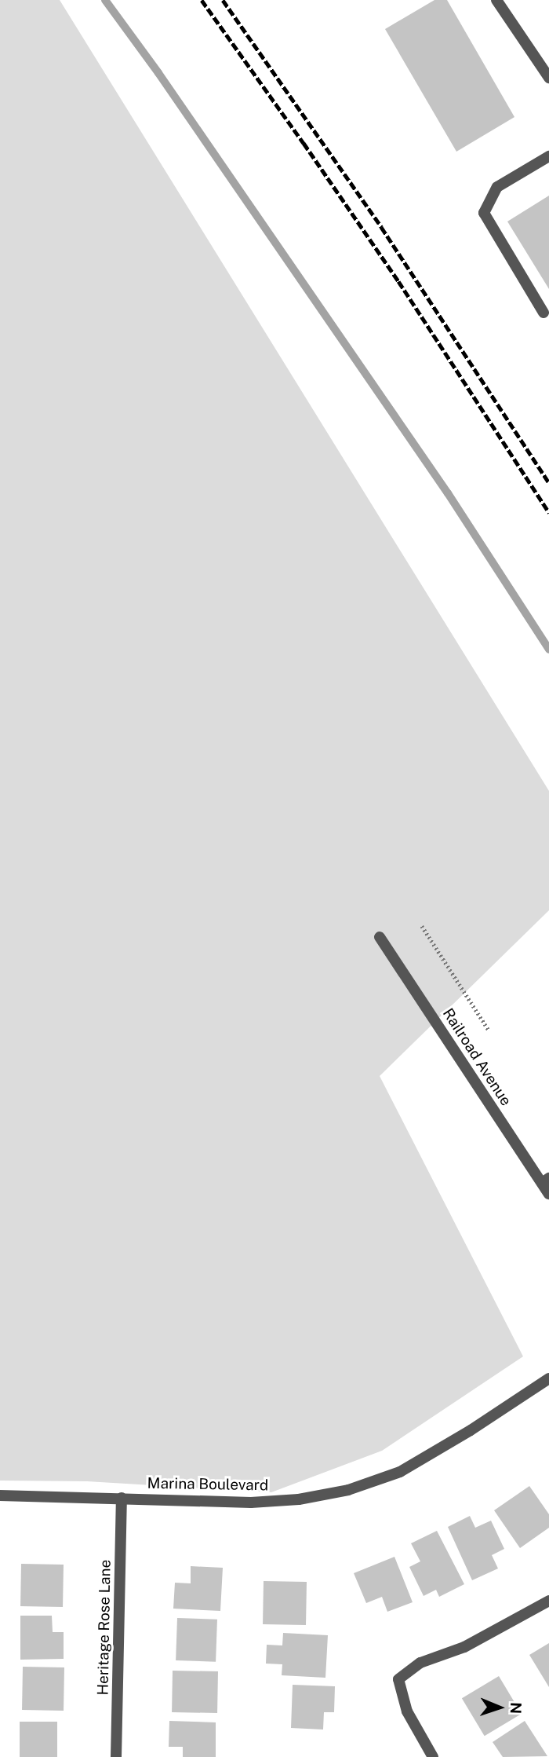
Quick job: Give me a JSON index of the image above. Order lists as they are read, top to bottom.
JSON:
{
  "streets": {
    "street": ["Railroad Avenue", "Marina Boulevard", "Heritage Rose Lane"]
  },
  "crossings": [
    ["Marina Boulevard", "Heritage Rose Lane"]
  ],
  "north": "right"
}
